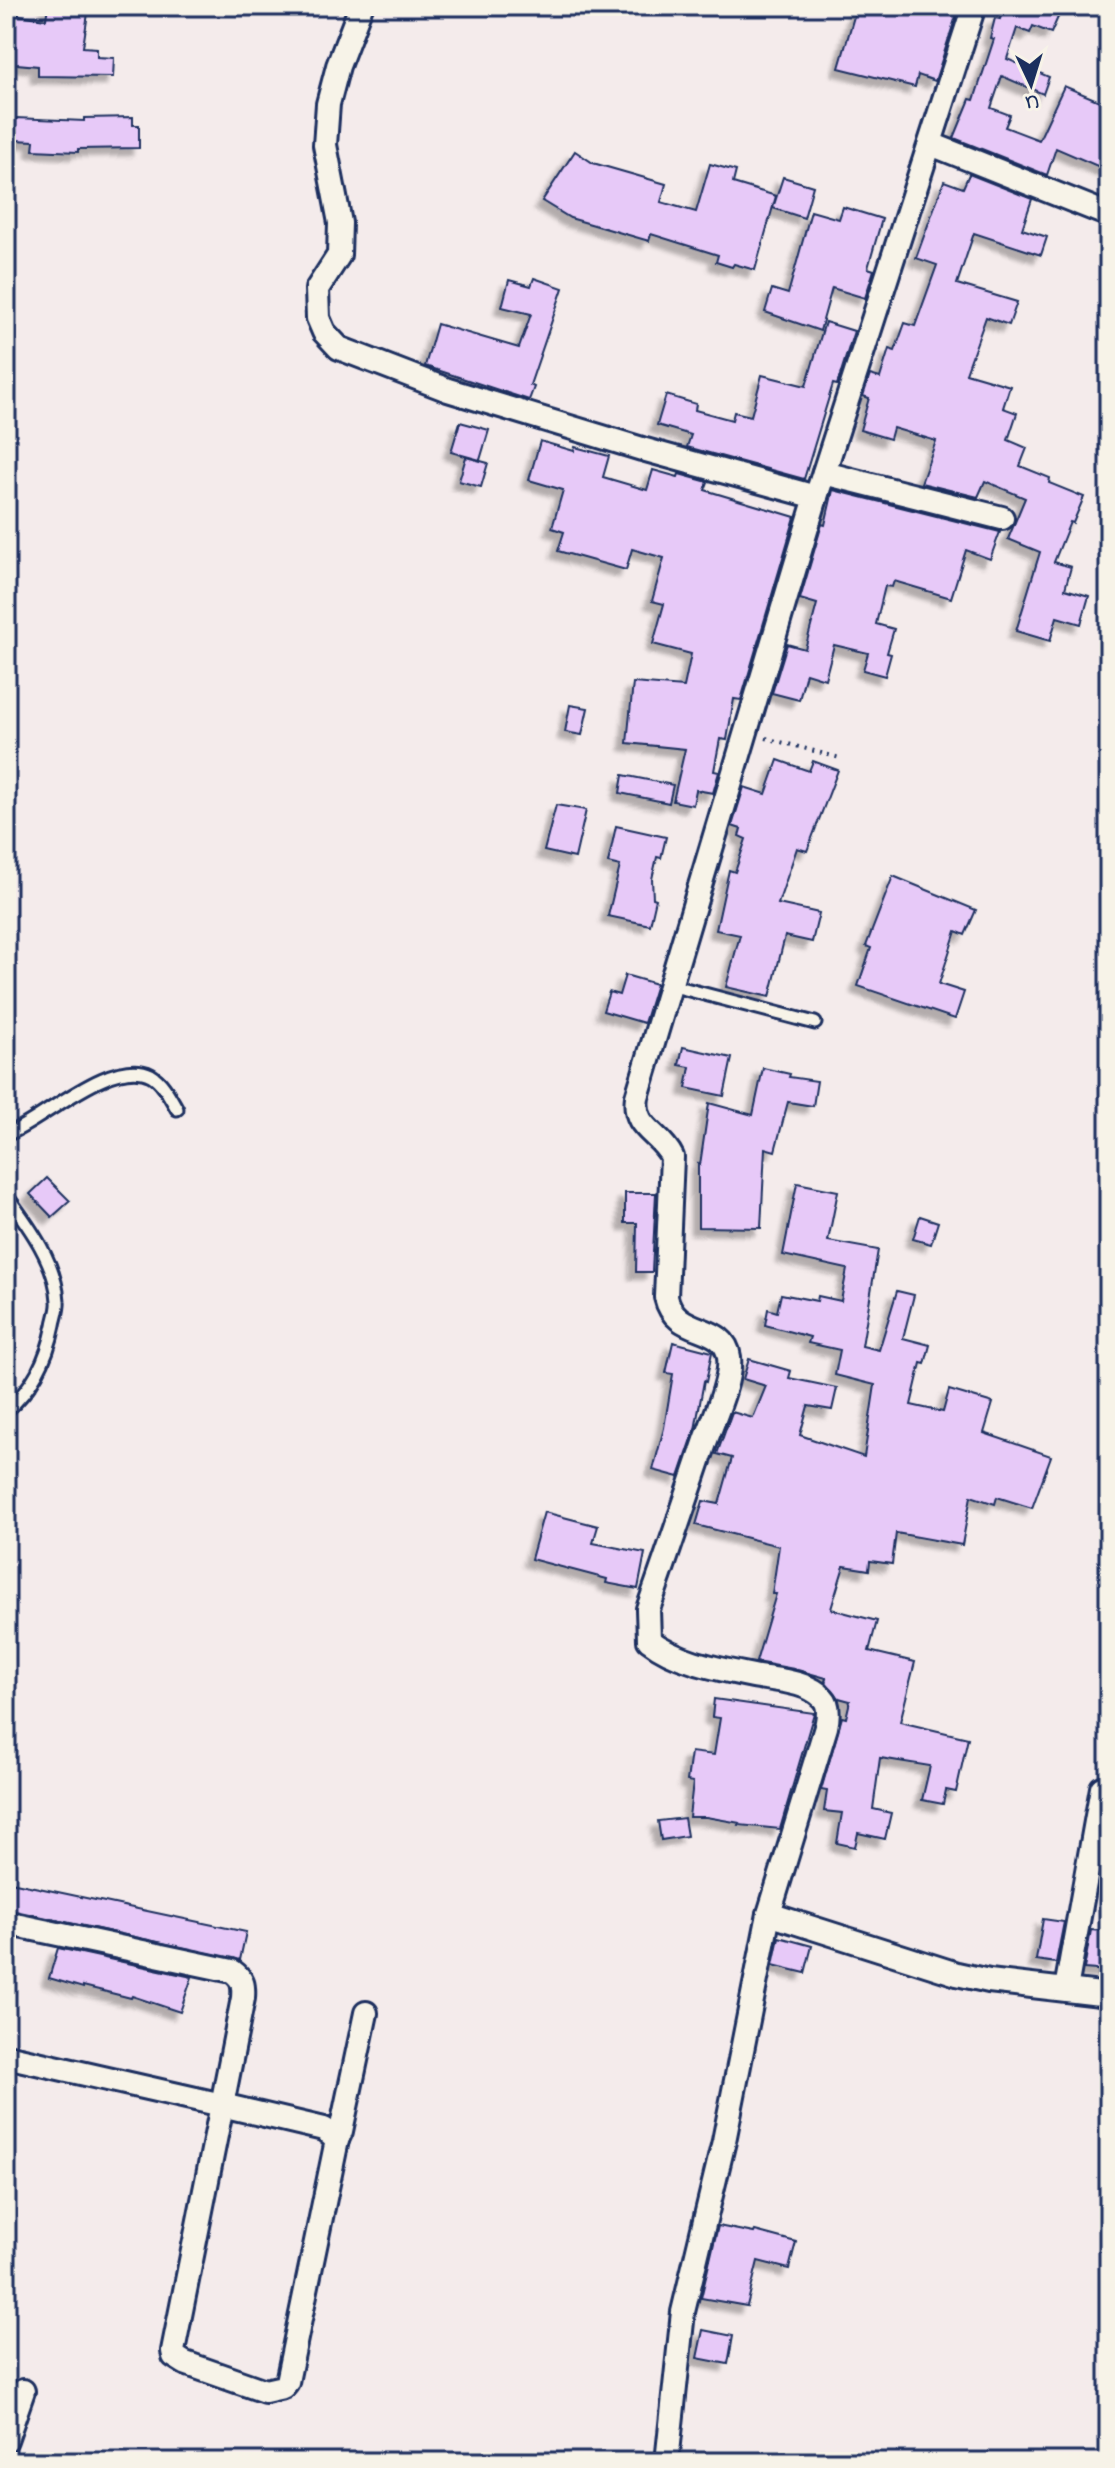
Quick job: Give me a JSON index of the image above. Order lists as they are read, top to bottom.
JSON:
{
  "north": "bottom"
}
